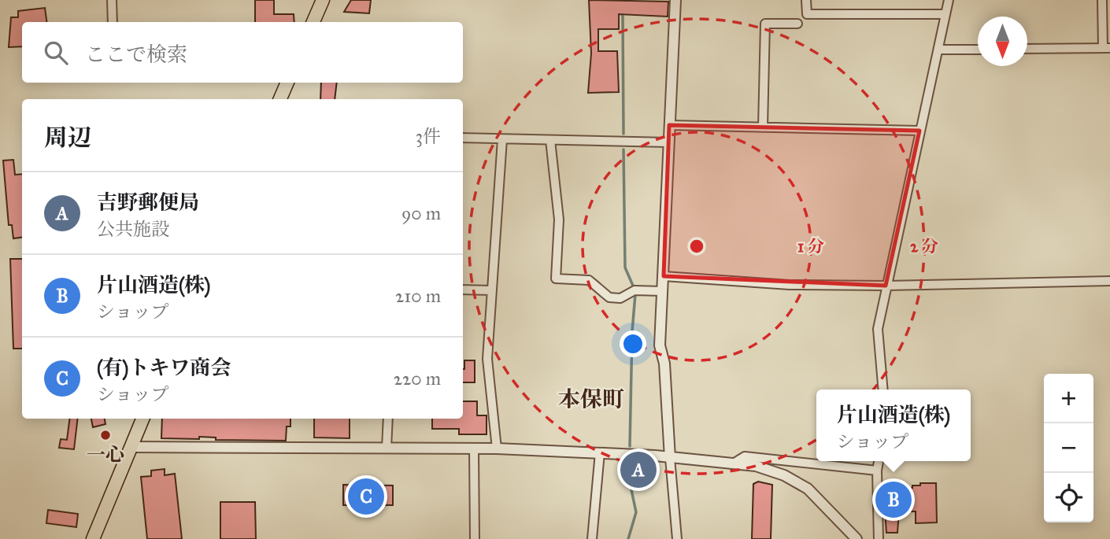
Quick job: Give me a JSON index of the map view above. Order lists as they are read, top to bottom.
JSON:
{
  "districts": ["本保町"],
  "places": ["一心"],
  "north": "bottom",
  "page": {
    "search": "ここで検索",
    "heading": ["周辺", "3件"],
    "list": [
      {
        "mark": "A",
        "name": "吉野郵便局",
        "note": "公共施設",
        "value": "90 m"
      },
      {
        "mark": "B",
        "name": "片山酒造(株)",
        "note": "ショップ",
        "value": "210 m"
      },
      {
        "mark": "C",
        "name": "(有)トキワ商会",
        "note": "ショップ",
        "value": "220 m"
      }
    ],
    "map_buttons": ["+", "−"],
    "popup": ["片山酒造(株)", "ショップ"],
    "pins": ["A", "C", "B"]
  },
  "rings": ["1 分", "2 分"]
}
